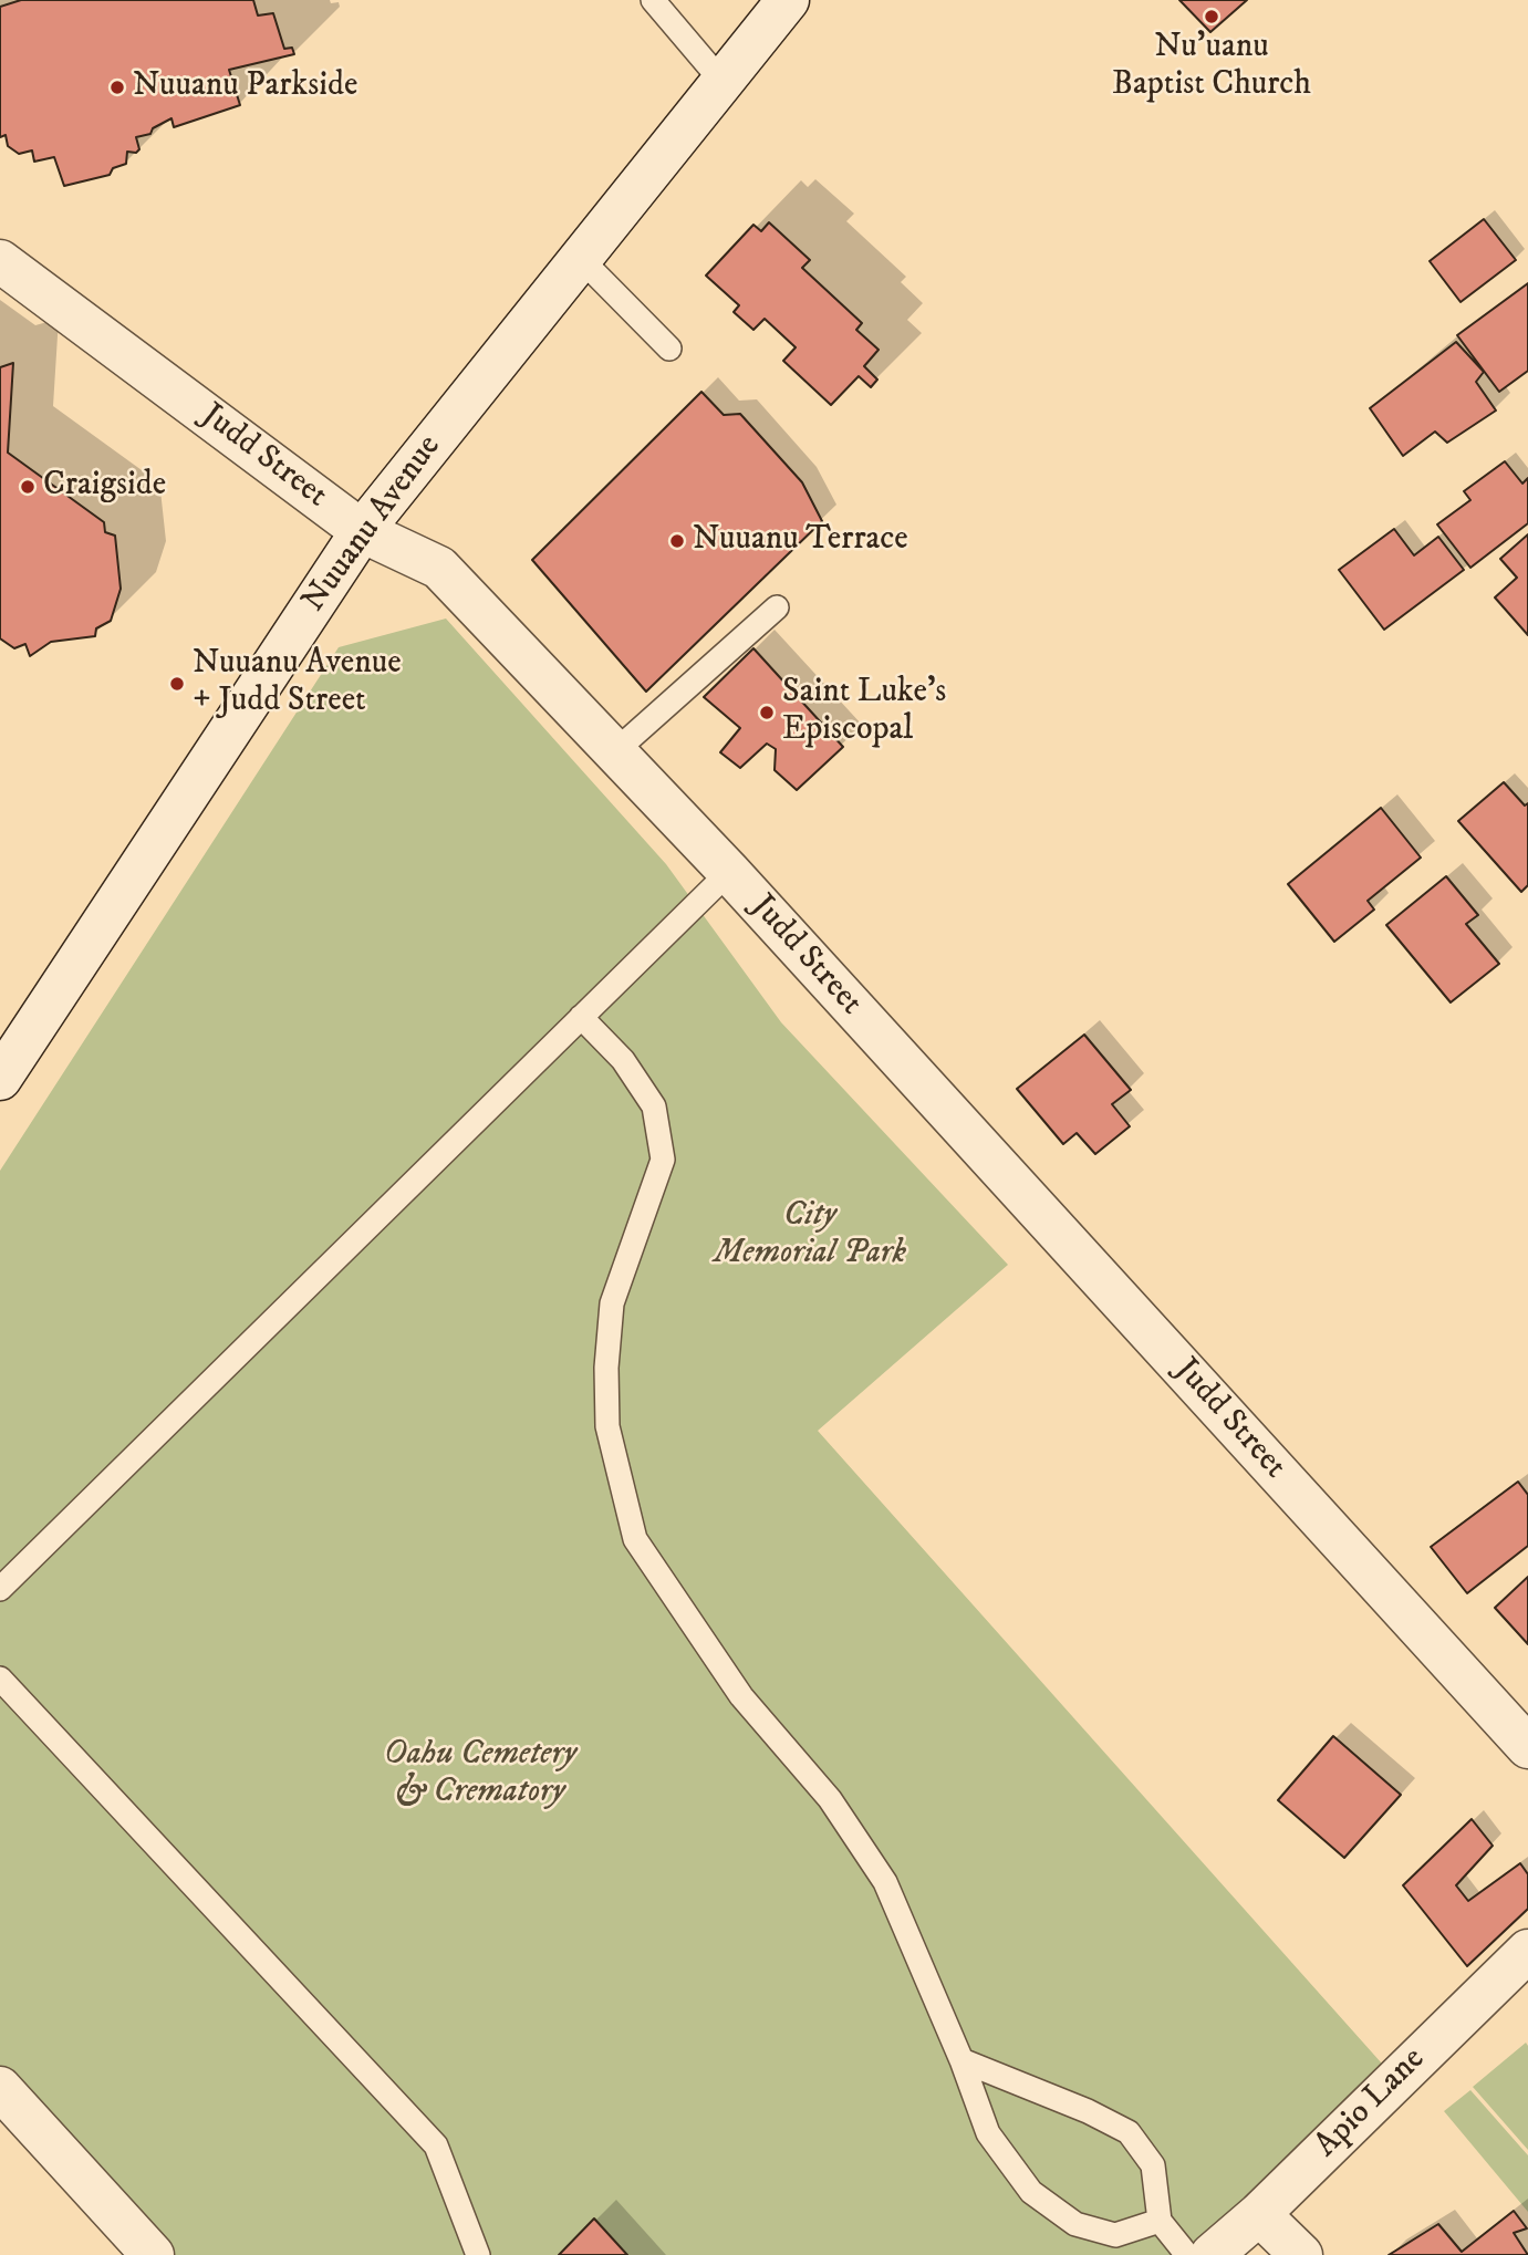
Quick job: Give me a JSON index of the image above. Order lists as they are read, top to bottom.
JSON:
{
  "streets": {
    "street": ["Judd Street", "Nuuanu Avenue", "Apio Lane"]
  },
  "crossings": [
    ["Judd Street", "Nuuanu Avenue"]
  ],
  "parks": ["City Memorial Park", "Oahu Cemetery & Crematory"],
  "places": [
    "Nu'uanu Baptist Church",
    "Nuuanu Parkside",
    "Craigside",
    "Nuuanu Terrace",
    "Nuuanu Avenue + Judd Street",
    "Saint Luke's Episcopal"
  ]
}
